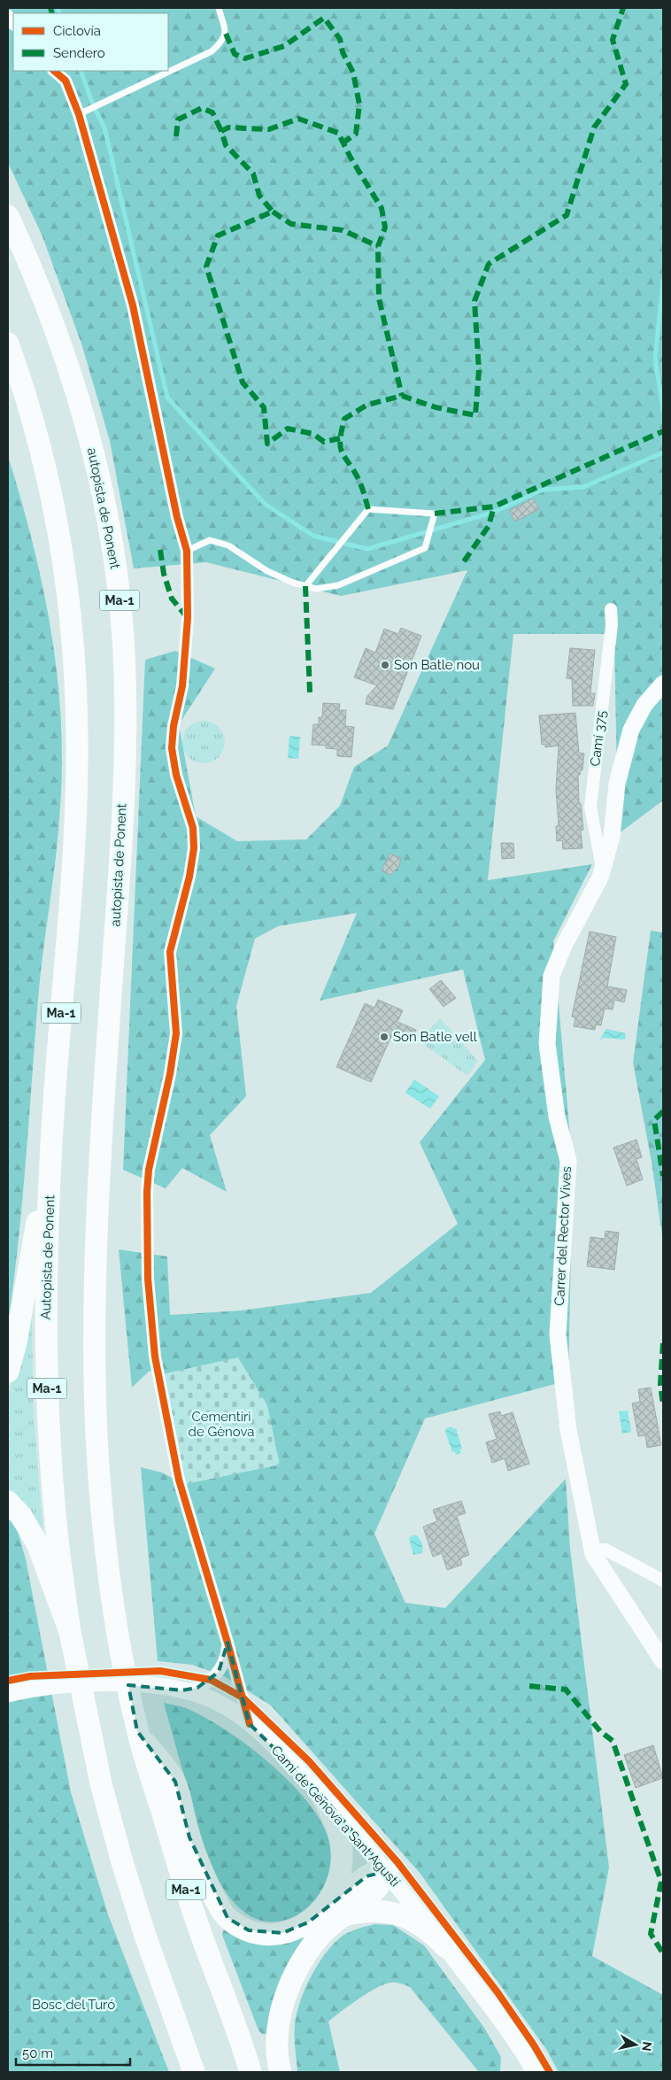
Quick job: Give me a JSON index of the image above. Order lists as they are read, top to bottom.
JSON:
{
  "streets": {
    "highway": ["autopista de Ponent", "Ma-1", "Autopista de Ponent"],
    "street": ["Camí 375", "Carrer del Rector Vives", "Camí de Gènova a Sant Agustí"]
  },
  "crossings": [
    ["autopista de Ponent", "Ma-1"],
    ["Ma-1", "Autopista de Ponent"],
    ["Camí 375", "Carrer del Rector Vives"]
  ],
  "parks": ["Cementiri de Gènova", "Bosc del Turó"],
  "places": ["Son Batle nou", "Son Batle vell"],
  "legend": ["Ciclovía", "Sendero"],
  "scale_bar": "50 m",
  "north": "right"
}
